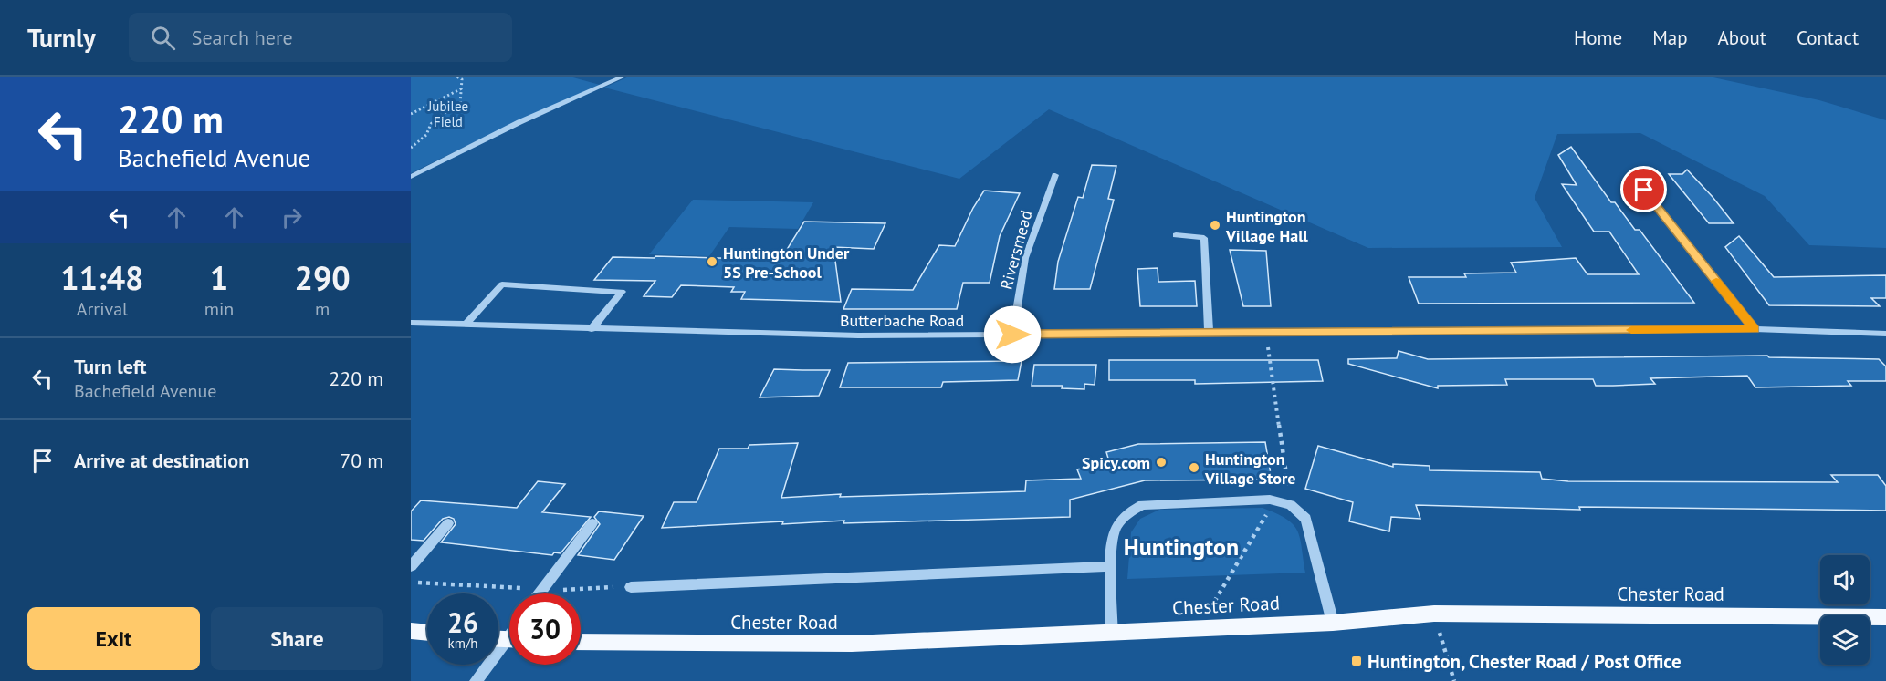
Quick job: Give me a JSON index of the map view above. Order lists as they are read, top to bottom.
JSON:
{
  "streets": {
    "main road": ["Chester Road"],
    "street": ["Riversmead", "Butterbache Road"]
  },
  "crossings": [
    ["Riversmead", "Butterbache Road"]
  ],
  "districts": ["Huntington"],
  "parks": ["Jubilee Field"],
  "places": {
    "other": [
      "Huntington Village Hall",
      "Huntington Under 5S Pre-School",
      "Spicy.com",
      "Huntington Village Store"
    ],
    "transit": ["Huntington, Chester Road / Post Office"]
  },
  "page": {
    "header": "Turnly",
    "search": "Search here",
    "nav": [
      "Home",
      "Map",
      "About",
      "Contact"
    ],
    "turn": ["220 m", "Bachefield Avenue"],
    "eta": [
      "11:48",
      "Arrival",
      "1",
      "min",
      "290",
      "m"
    ],
    "list": [
      {
        "name": "Turn left",
        "note": "Bachefield Avenue",
        "value": "220 m"
      },
      {
        "name": "Arrive at destination",
        "value": "70 m"
      }
    ],
    "speed": "26 km/h",
    "limit": "30",
    "buttons": ["Exit", "Share"]
  }
}
